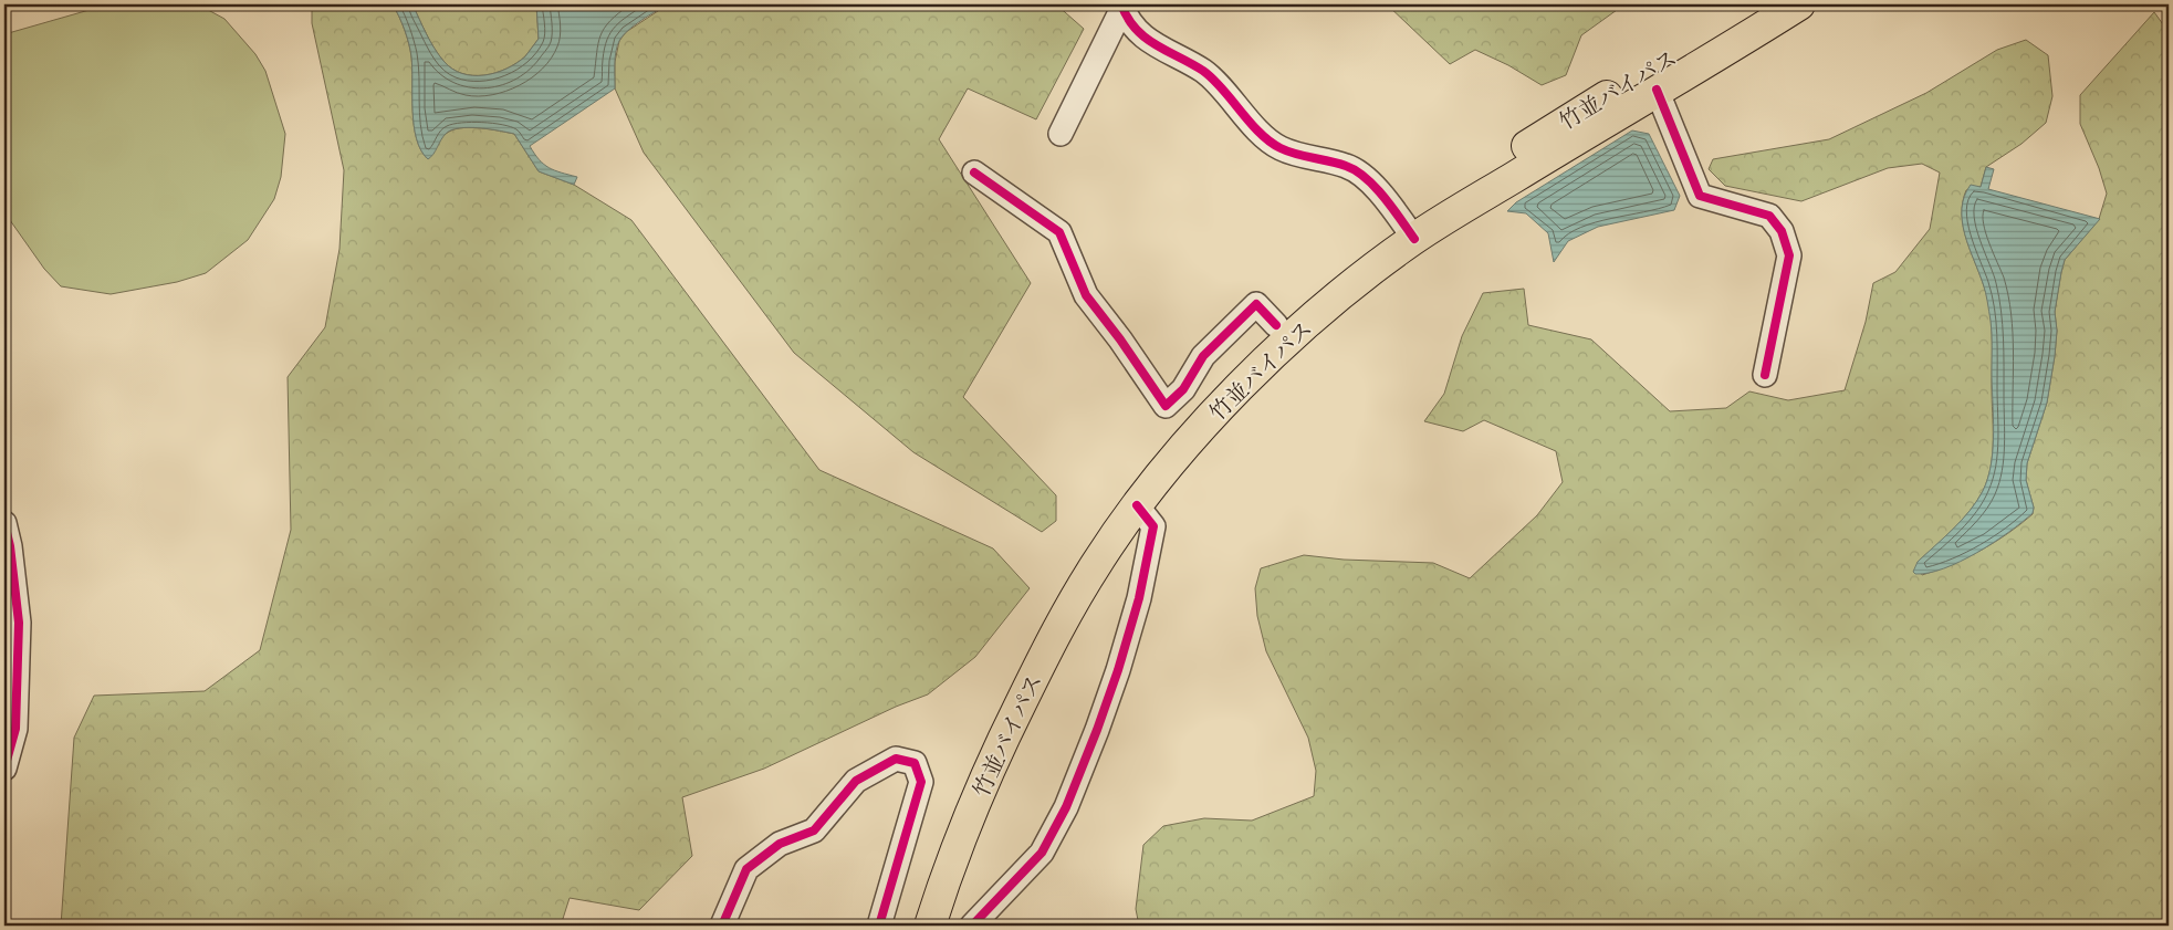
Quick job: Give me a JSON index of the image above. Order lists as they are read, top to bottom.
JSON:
{
  "streets": {
    "highway": ["竹並バイパス"]
  }
}
